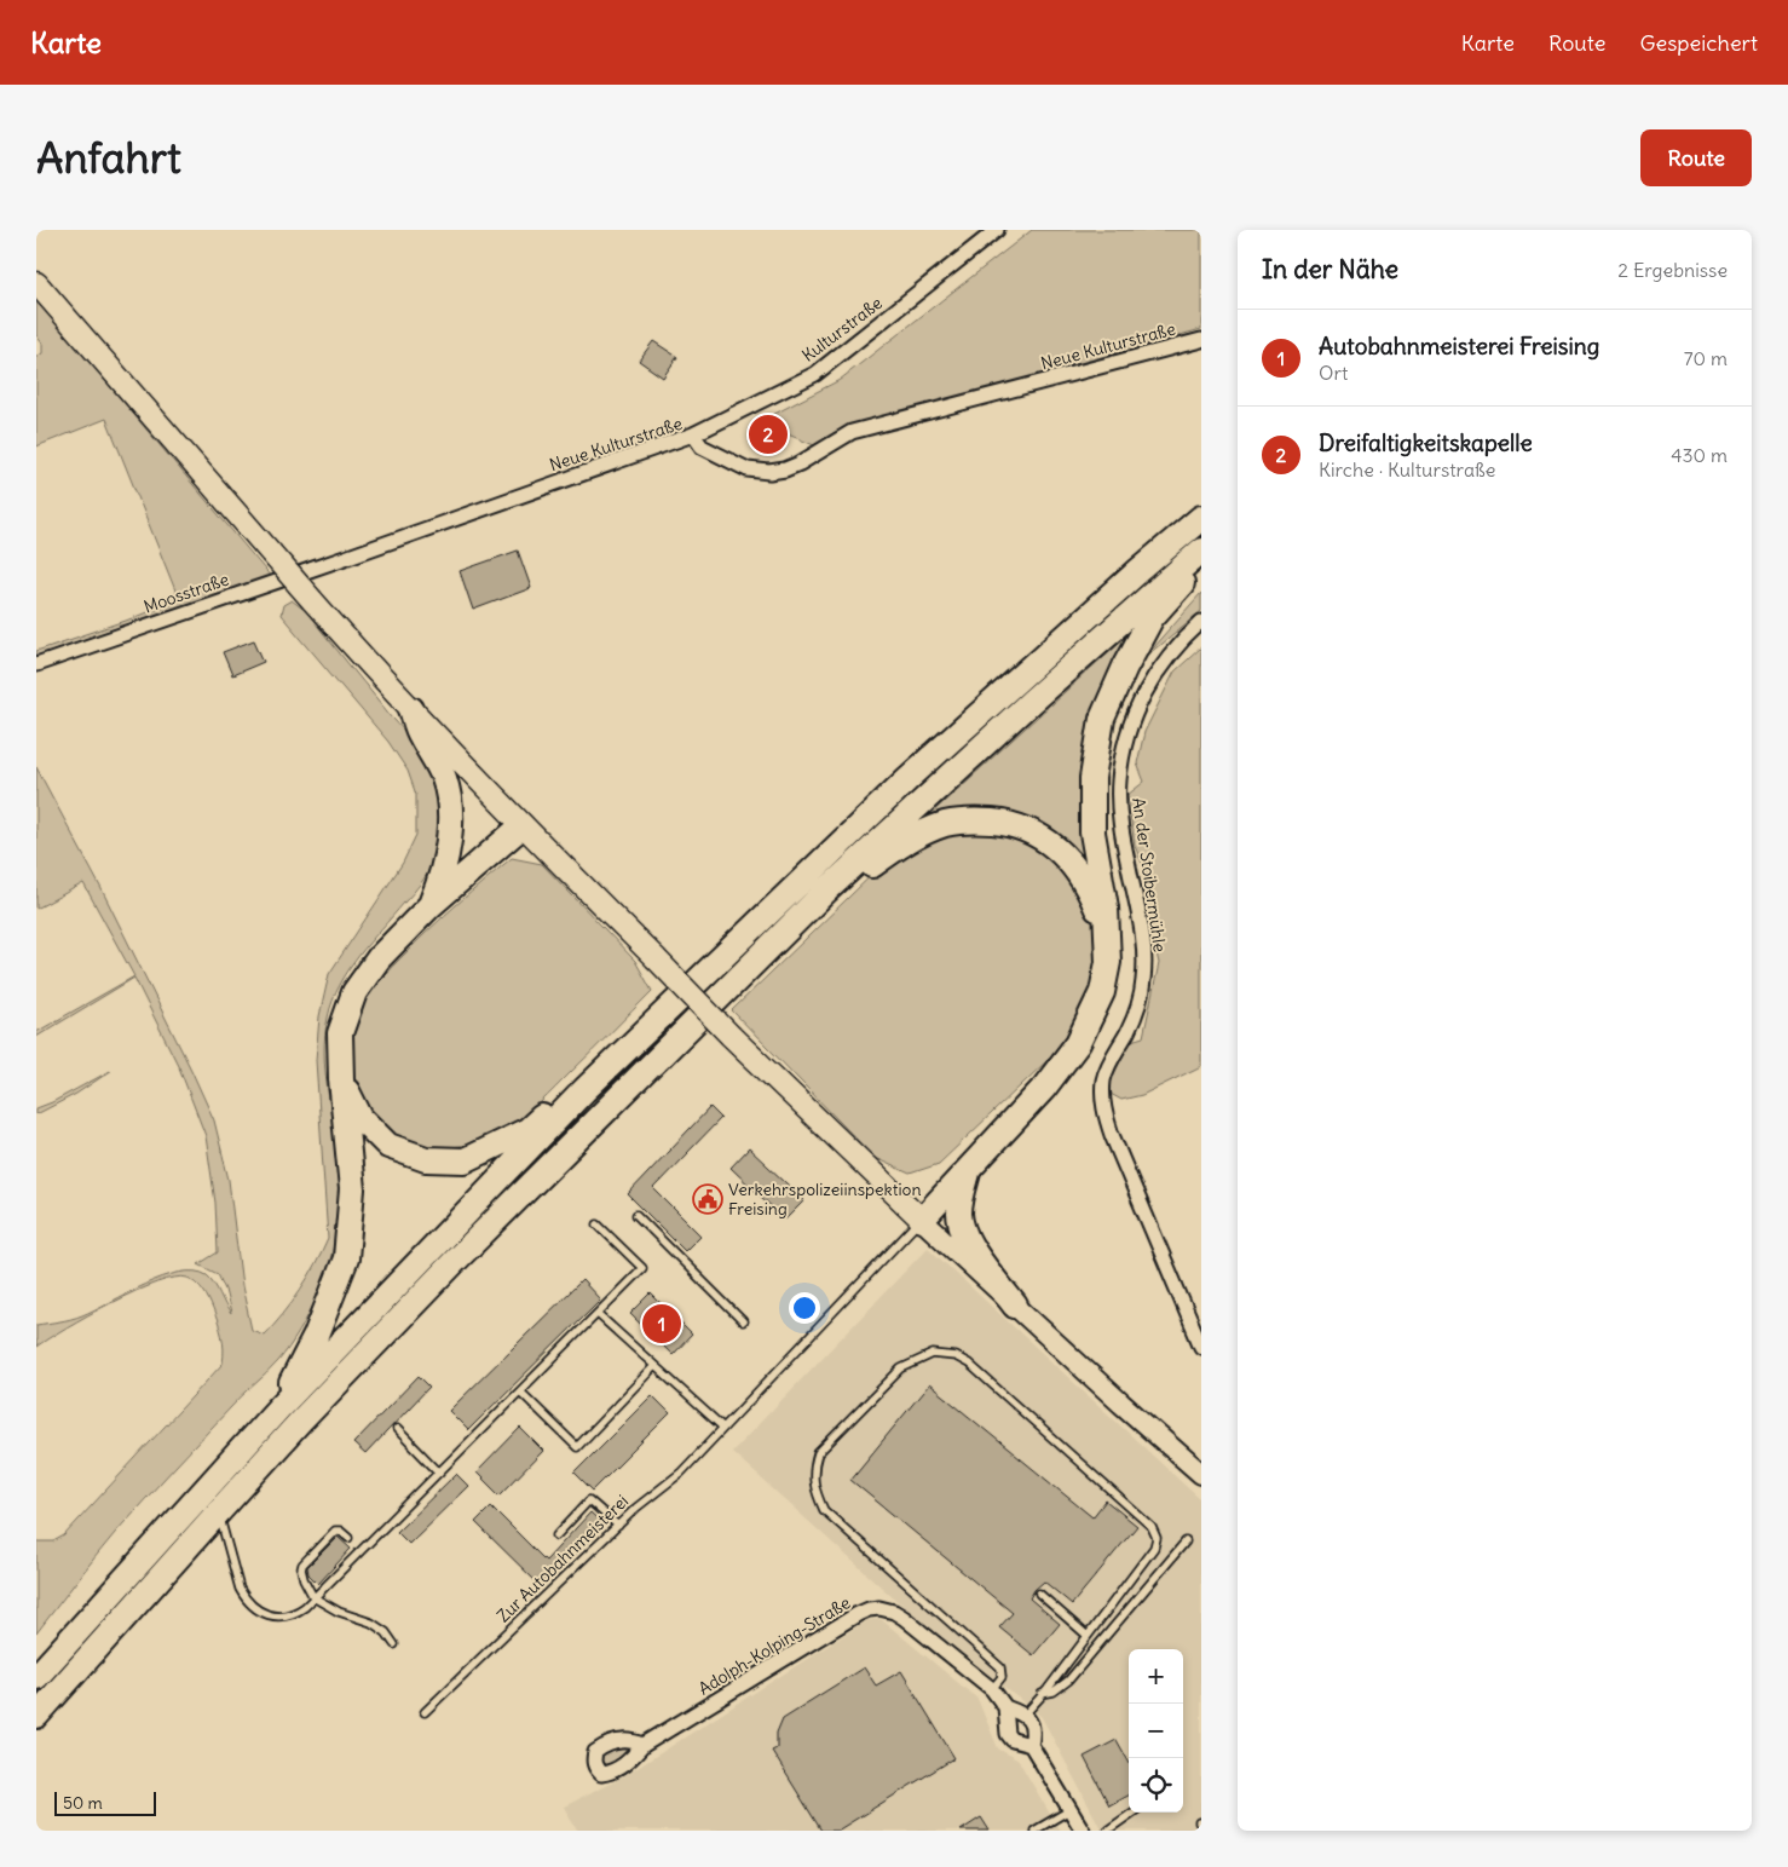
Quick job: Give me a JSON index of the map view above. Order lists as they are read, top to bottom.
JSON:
{
  "streets": {
    "street": [
      "Kulturstraße",
      "Neue Kulturstraße",
      "Moosstraße",
      "An der Stoibermühle",
      "Adolph-Kolping-Straße"
    ],
    "lane": ["Zur Autobahnmeisterei"]
  },
  "crossings": [
    ["Kulturstraße", "Neue Kulturstraße"],
    ["Neue Kulturstraße", "Moosstraße"]
  ],
  "places": {
    "public building": ["Verkehrspolizeiinspektion Freising"]
  },
  "scale_bar": "50 m",
  "page": {
    "header": "Karte",
    "nav": ["Karte", "Route", "Gespeichert"],
    "buttons": "Route",
    "title": "Anfahrt",
    "heading": ["In der Nähe", "2 Ergebnisse"],
    "list": [
      {
        "mark": "1",
        "name": "Autobahnmeisterei Freising",
        "note": "Ort",
        "value": "70 m"
      },
      {
        "mark": "2",
        "name": "Dreifaltigkeitskapelle",
        "note": "Kirche · Kulturstraße",
        "value": "430 m"
      }
    ],
    "pins": ["2", "1"],
    "map_buttons": ["+", "−"],
    "scale": "50 m"
  }
}
